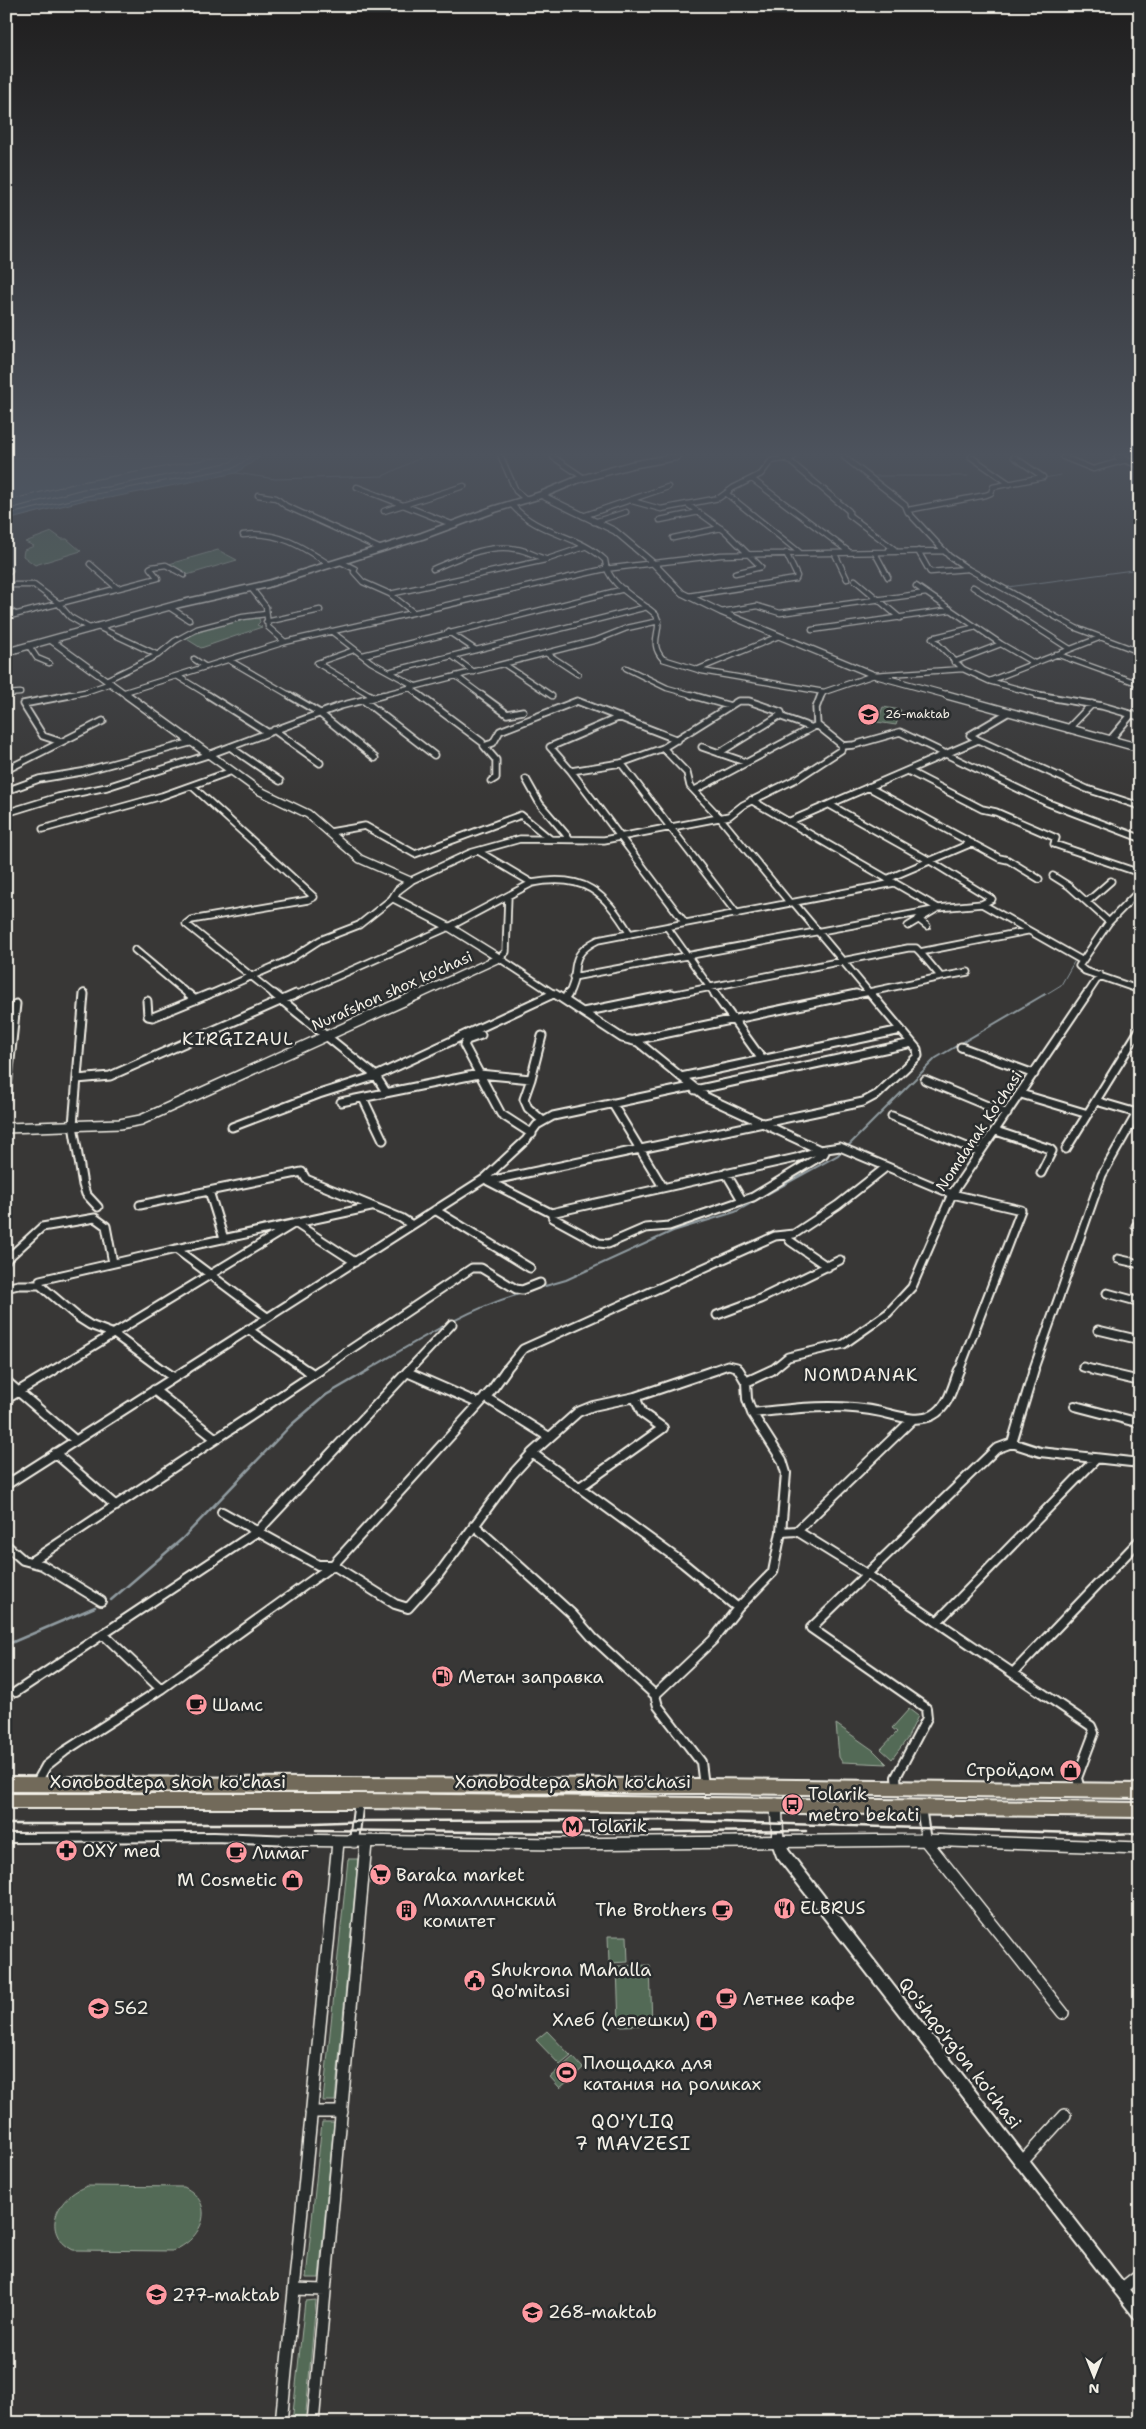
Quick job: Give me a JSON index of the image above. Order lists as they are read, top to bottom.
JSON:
{
  "streets": {
    "highway": ["Xonobodtepa shoh ko'chasi"],
    "street": ["Nurafshon shox ko'chasi", "Nomdanak Ko'chasi", "Qo'shqo'rg'on ko'chasi"]
  },
  "crossings": [
    ["Xonobodtepa shoh ko'chasi", "Qo'shqo'rg'on ko'chasi"]
  ],
  "districts": ["KIRGIZAUL", "NOMDANAK", "QO'YLIQ 7 MAVZESI"],
  "places": {
    "school or university": [
      "26-maktab",
      "562",
      "277-maktab",
      "268-maktab"
    ],
    "fuel station": ["Метан заправка"],
    "cafe": [
      "Шамс",
      "Лимаг",
      "The Brothers",
      "Летнее кафе"
    ],
    "shop": ["Стройдом", "M Cosmetic", "Хлеб (лепешки)"],
    "bus stop": ["Tolarik metro bekati"],
    "metro station": ["Tolarik"],
    "pharmacy": ["OXY med"],
    "supermarket": ["Baraka market"],
    "restaurant": ["ELBRUS"],
    "building": ["Махаллинский комитет"],
    "public building": ["Shukrona Mahalla Qo'mitasi"],
    "sports": ["Площадка для катания на роликах"]
  },
  "north": "bottom"
}
